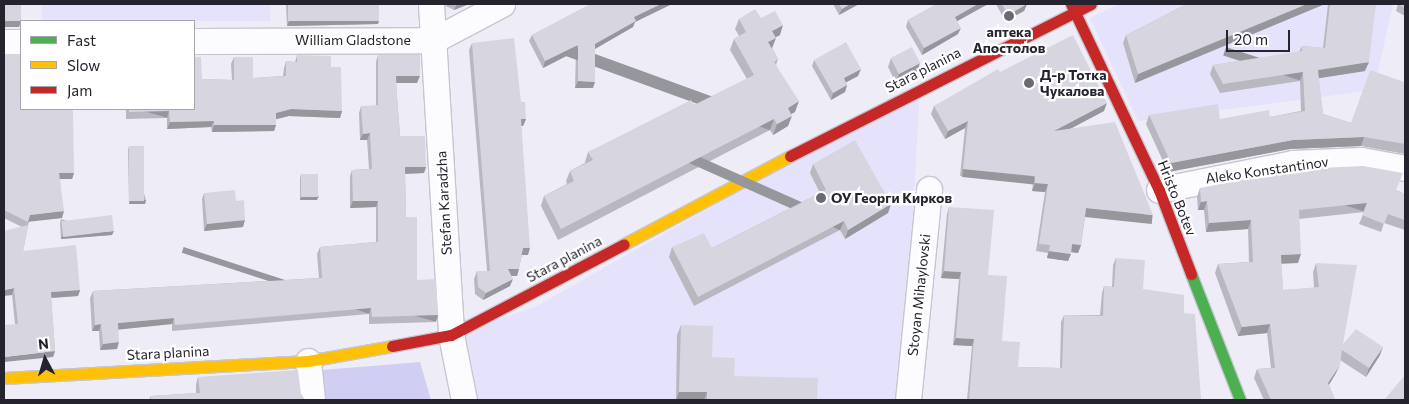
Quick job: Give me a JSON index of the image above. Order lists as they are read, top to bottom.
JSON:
{
  "streets": {
    "street": [
      "William Gladstone",
      "Stara planina",
      "Aleko Konstantinov",
      "Hristo Botev",
      "Stefan Karadzha",
      "Stoyan Mihaylovski"
    ]
  },
  "crossings": [
    ["William Gladstone", "Stefan Karadzha"],
    ["Stara planina", "Hristo Botev"],
    ["Stara planina", "Stefan Karadzha"],
    ["Aleko Konstantinov", "Hristo Botev"]
  ],
  "places": ["аптека Апостолов", "Д-р Тотка Чукалова", "ОУ Георги Кирков"],
  "legend": ["Fast", "Slow", "Jam"],
  "scale_bar": "20 m",
  "north": "top"
}
